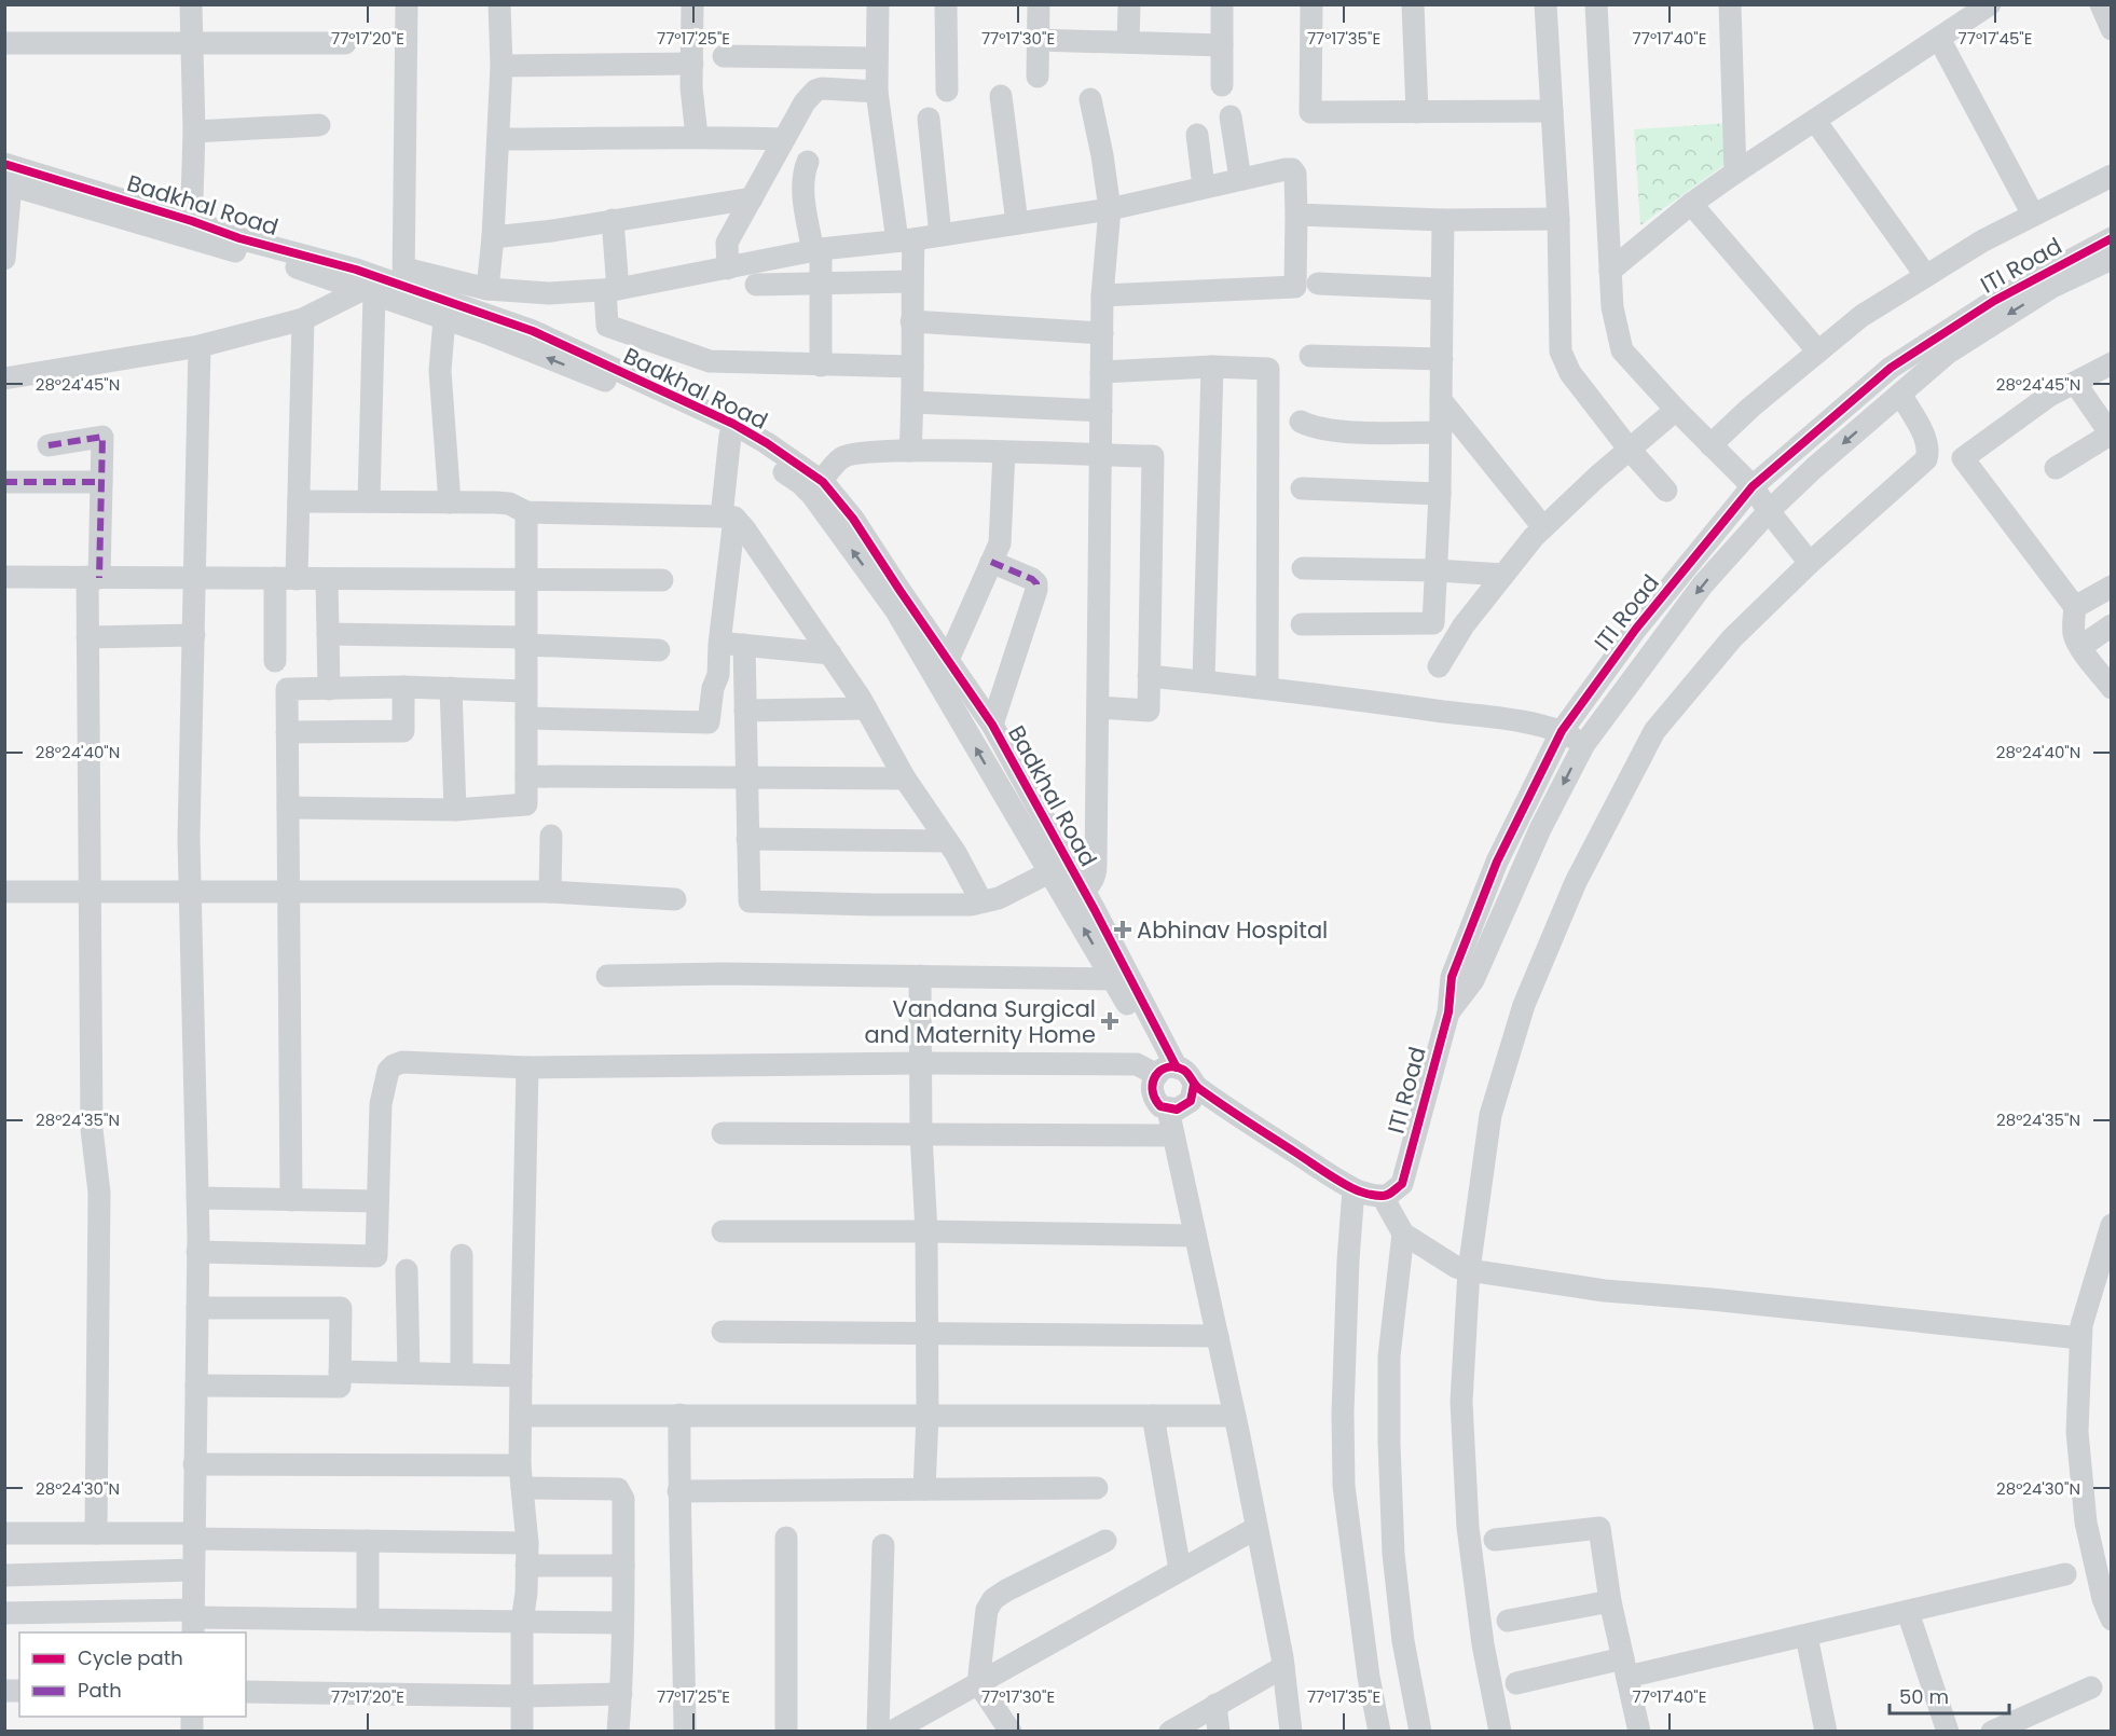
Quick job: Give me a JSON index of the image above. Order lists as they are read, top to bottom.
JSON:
{
  "streets": {
    "street": ["Badkhal Road", "ITI Road"]
  },
  "places": {
    "health": ["Abhinav Hospital", "Vandana Surgical and Maternity Home"]
  },
  "legend": ["Cycle path", "Path"],
  "scale_bar": "50 m",
  "coordinates": [
    "77°17'20\"E",
    "77°17'25\"E",
    "77°17'30\"E",
    "77°17'35\"E",
    "77°17'40\"E",
    "77°17'45\"E",
    "28°24'45\"N",
    "28°24'40\"N",
    "28°24'35\"N",
    "28°24'30\"N"
  ]
}
